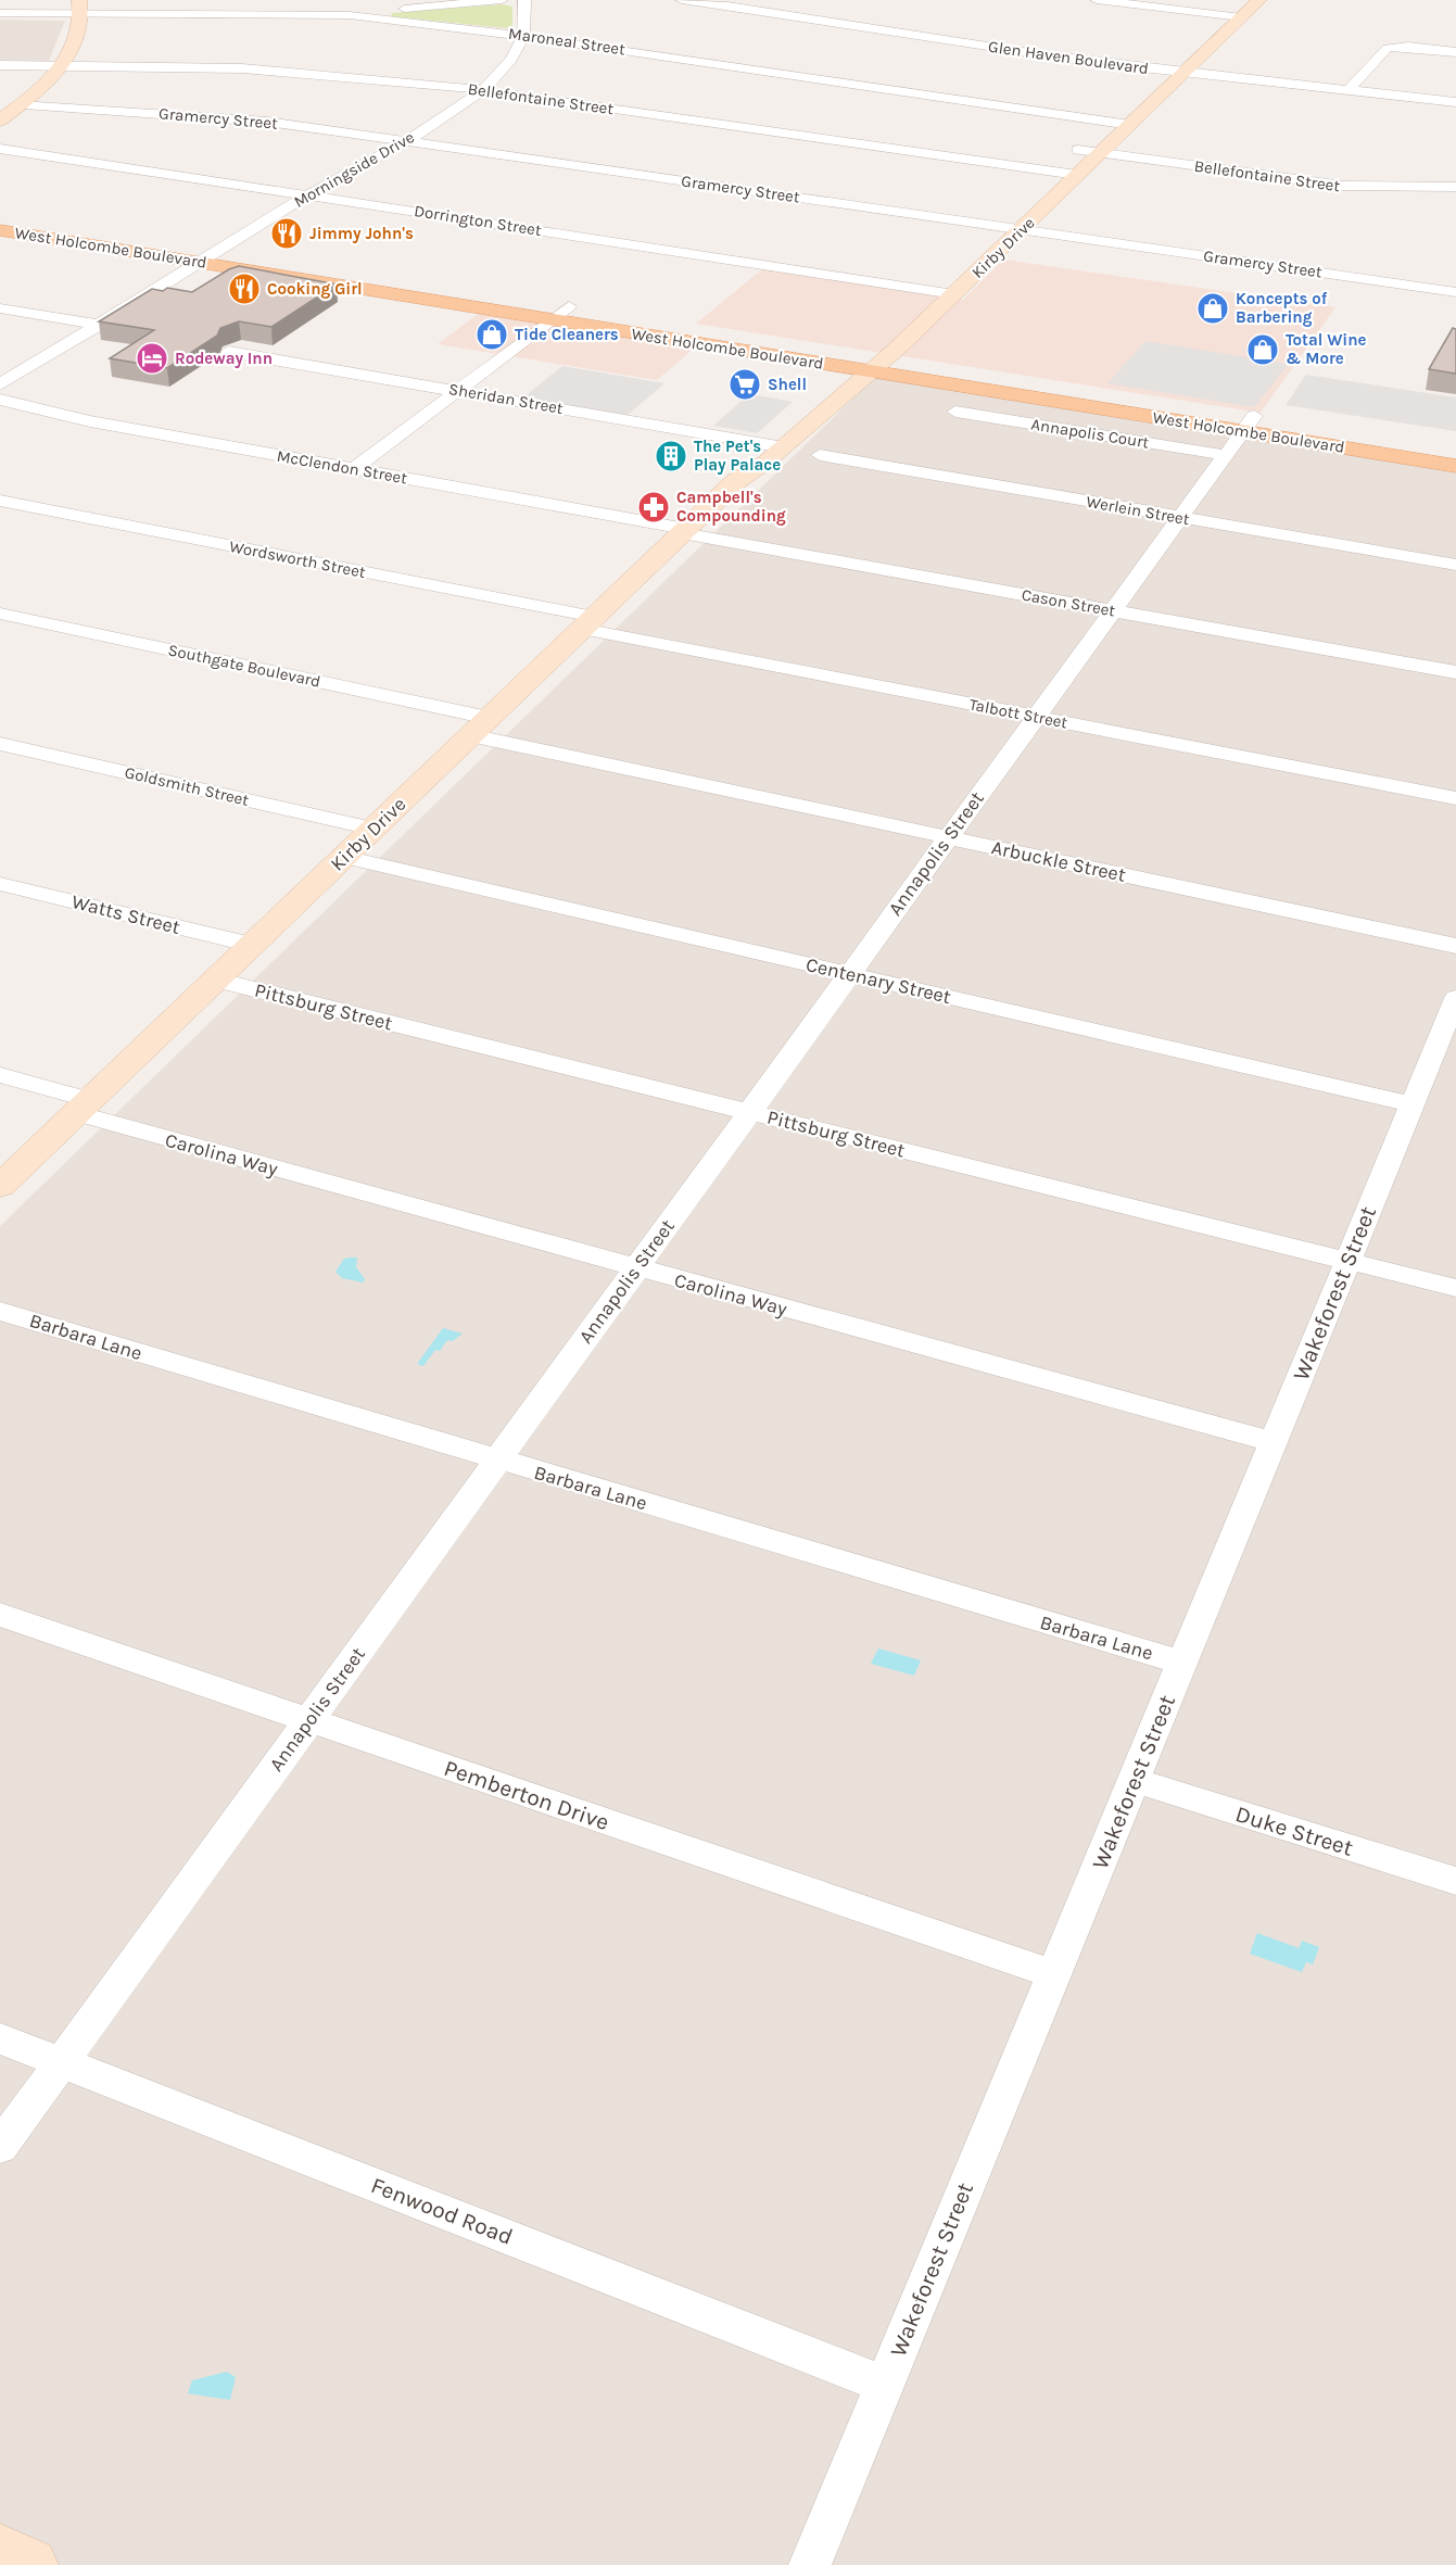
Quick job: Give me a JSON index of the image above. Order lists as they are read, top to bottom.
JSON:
{
  "streets": {
    "main road": ["West Holcombe Boulevard", "Kirby Drive"],
    "street": [
      "Maroneal Street",
      "Glen Haven Boulevard",
      "Bellefontaine Street",
      "Gramercy Street",
      "Morningside Drive",
      "Dorrington Street",
      "Sheridan Street",
      "Annapolis Court",
      "McClendon Street",
      "Werlein Street",
      "Wordsworth Street",
      "Cason Street",
      "Southgate Boulevard",
      "Talbott Street",
      "Goldsmith Street",
      "Annapolis Street",
      "Arbuckle Street",
      "Watts Street",
      "Centenary Street",
      "Pittsburg Street",
      "Carolina Way",
      "Wakeforest Street",
      "Barbara Lane",
      "Pemberton Drive",
      "Duke Street",
      "Fenwood Road"
    ]
  },
  "crossings": [
    ["Maroneal Street", "Morningside Drive"],
    ["Maroneal Street", "Kirby Drive"],
    ["Glen Haven Boulevard", "Kirby Drive"],
    ["Bellefontaine Street", "Morningside Drive"],
    ["Bellefontaine Street", "Kirby Drive"],
    ["Gramercy Street", "Morningside Drive"],
    ["Gramercy Street", "Kirby Drive"],
    ["Morningside Drive", "Dorrington Street"],
    ["Morningside Drive", "West Holcombe Boulevard"],
    ["Dorrington Street", "Kirby Drive"],
    ["West Holcombe Boulevard", "Kirby Drive"],
    ["West Holcombe Boulevard", "Annapolis Street"],
    ["Kirby Drive", "Sheridan Street"],
    ["Kirby Drive", "McClendon Street"],
    ["Kirby Drive", "Wordsworth Street"],
    ["Kirby Drive", "Cason Street"],
    ["Kirby Drive", "Southgate Boulevard"],
    ["Kirby Drive", "Talbott Street"],
    ["Kirby Drive", "Goldsmith Street"],
    ["Kirby Drive", "Arbuckle Street"],
    ["Kirby Drive", "Watts Street"],
    ["Kirby Drive", "Centenary Street"],
    ["Kirby Drive", "Pittsburg Street"],
    ["Kirby Drive", "Carolina Way"],
    ["Annapolis Court", "Annapolis Street"],
    ["McClendon Street", "Cason Street"],
    ["Werlein Street", "Annapolis Street"],
    ["Wordsworth Street", "Talbott Street"],
    ["Cason Street", "Annapolis Street"],
    ["Southgate Boulevard", "Arbuckle Street"],
    ["Talbott Street", "Annapolis Street"],
    ["Annapolis Street", "Arbuckle Street"],
    ["Annapolis Street", "Centenary Street"],
    ["Annapolis Street", "Pittsburg Street"],
    ["Annapolis Street", "Carolina Way"],
    ["Annapolis Street", "Barbara Lane"],
    ["Annapolis Street", "Pemberton Drive"],
    ["Annapolis Street", "Fenwood Road"],
    ["Centenary Street", "Wakeforest Street"],
    ["Pittsburg Street", "Wakeforest Street"],
    ["Carolina Way", "Wakeforest Street"],
    ["Wakeforest Street", "Barbara Lane"],
    ["Wakeforest Street", "Pemberton Drive"],
    ["Wakeforest Street", "Duke Street"],
    ["Wakeforest Street", "Fenwood Road"]
  ],
  "places": {
    "restaurant": ["Jimmy John's", "Cooking Girl"],
    "shop": ["Koncepts of Barbering", "Tide Cleaners", "Total Wine & More"],
    "hotel": ["Rodeway Inn"],
    "supermarket": ["Shell"],
    "building": ["The Pet's Play Palace"],
    "pharmacy": ["Campbell's Compounding"]
  }
}
